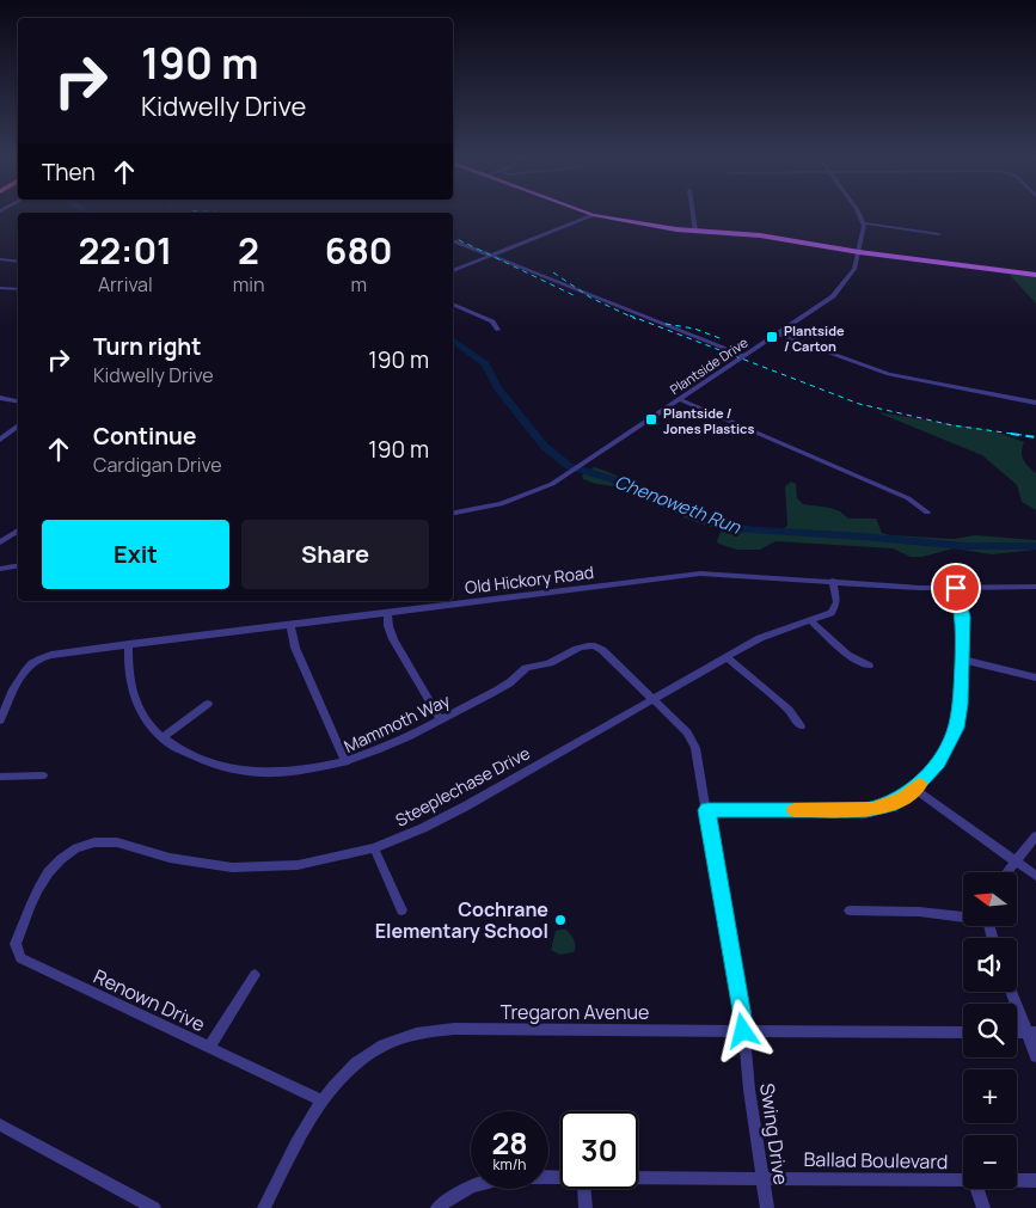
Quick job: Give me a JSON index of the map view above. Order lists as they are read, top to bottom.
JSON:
{
  "streets": {
    "street": [
      "Plantside Drive",
      "Old Hickory Road",
      "Mammoth Way",
      "Steeplechase Drive",
      "Renown Drive",
      "Tregaron Avenue",
      "Swing Drive",
      "Ballad Boulevard"
    ]
  },
  "crossings": [
    ["Old Hickory Road", "Mammoth Way"],
    ["Old Hickory Road", "Steeplechase Drive"],
    ["Mammoth Way", "Swing Drive"],
    ["Steeplechase Drive", "Renown Drive"],
    ["Steeplechase Drive", "Swing Drive"],
    ["Renown Drive", "Tregaron Avenue"],
    ["Tregaron Avenue", "Swing Drive"],
    ["Swing Drive", "Ballad Boulevard"]
  ],
  "water": ["Chenoweth Run"],
  "places": {
    "transit": ["Plantside / Carton", "Plantside / Jones Plastics"],
    "other": ["Cochrane Elementary School"]
  },
  "north": "left",
  "page": {
    "turn": ["190 m", "Kidwelly Drive"],
    "then": "Then",
    "eta": [
      "22:01",
      "Arrival",
      "2",
      "min",
      "680",
      "m"
    ],
    "list": [
      {
        "name": "Turn right",
        "note": "Kidwelly Drive",
        "value": "190 m"
      },
      {
        "name": "Continue",
        "note": "Cardigan Drive",
        "value": "190 m"
      }
    ],
    "buttons": ["Exit", "Share"],
    "map_buttons": ["+", "−"],
    "speed": "28 km/h",
    "limit": "30"
  }
}
